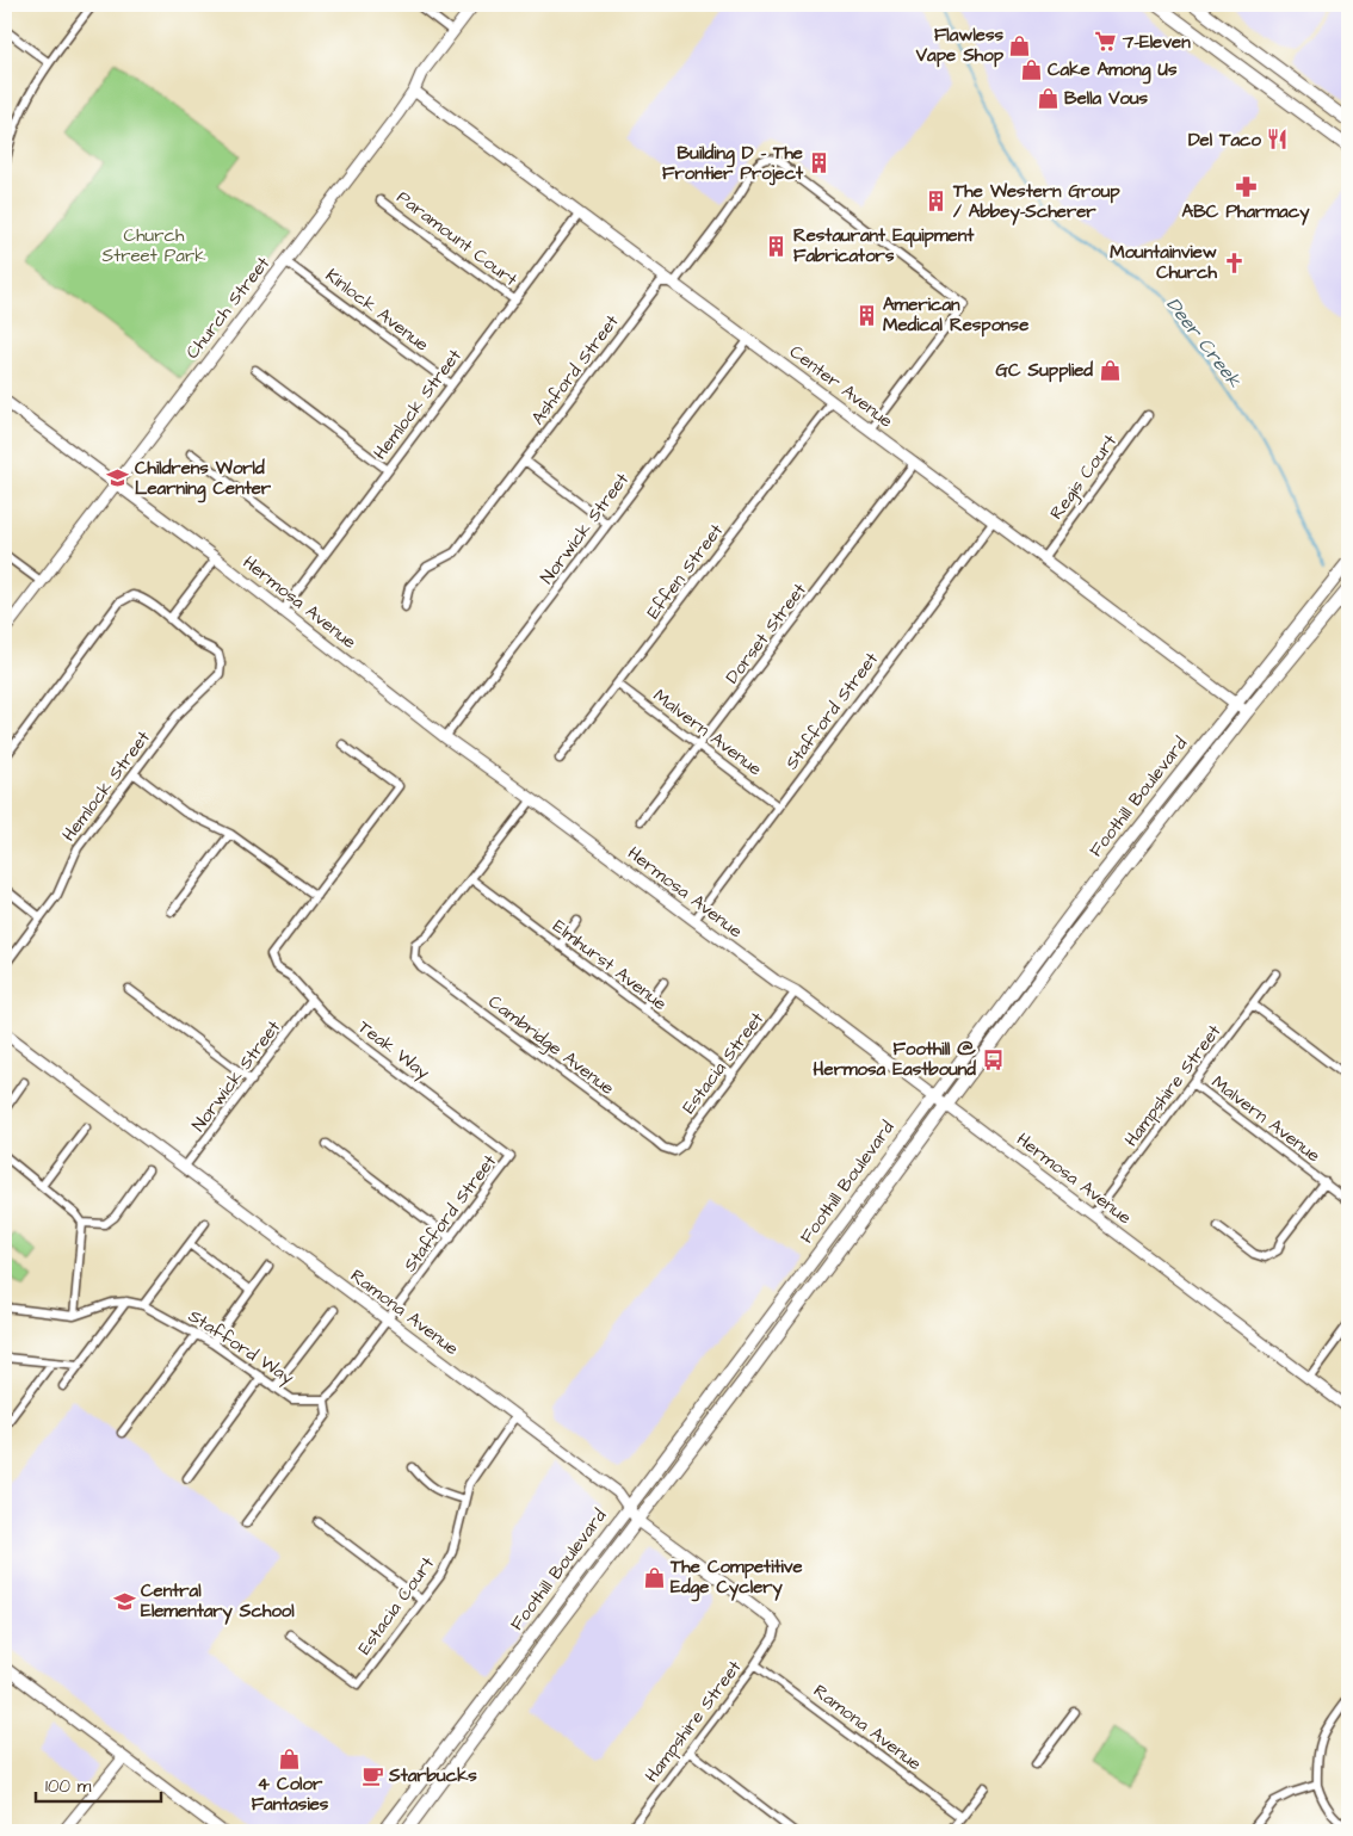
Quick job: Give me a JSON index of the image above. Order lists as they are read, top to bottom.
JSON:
{
  "streets": {
    "main road": ["Foothill Boulevard"],
    "street": [
      "Paramount Court",
      "Church Street",
      "Kinlock Avenue",
      "Ashford Street",
      "Center Avenue",
      "Hemlock Street",
      "Regis Court",
      "Norwick Street",
      "Effen Street",
      "Hermosa Avenue",
      "Dorset Street",
      "Stafford Street",
      "Malvern Avenue",
      "Elmhurst Avenue",
      "Cambridge Avenue",
      "Teak Way",
      "Estacia Street",
      "Hampshire Street",
      "Ramona Avenue",
      "Stafford Way",
      "Estacia Court"
    ]
  },
  "crossings": [
    ["Paramount Court", "Hemlock Street"],
    ["Church Street", "Kinlock Avenue"],
    ["Church Street", "Center Avenue"],
    ["Church Street", "Hermosa Avenue"],
    ["Kinlock Avenue", "Hemlock Street"],
    ["Ashford Street", "Center Avenue"],
    ["Center Avenue", "Hemlock Street"],
    ["Center Avenue", "Regis Court"],
    ["Center Avenue", "Norwick Street"],
    ["Center Avenue", "Effen Street"],
    ["Center Avenue", "Dorset Street"],
    ["Center Avenue", "Stafford Street"],
    ["Center Avenue", "Foothill Boulevard"],
    ["Hemlock Street", "Hermosa Avenue"],
    ["Norwick Street", "Hermosa Avenue"],
    ["Norwick Street", "Teak Way"],
    ["Norwick Street", "Ramona Avenue"],
    ["Effen Street", "Malvern Avenue"],
    ["Hermosa Avenue", "Stafford Street"],
    ["Hermosa Avenue", "Foothill Boulevard"],
    ["Hermosa Avenue", "Estacia Street"],
    ["Hermosa Avenue", "Hampshire Street"],
    ["Dorset Street", "Malvern Avenue"],
    ["Stafford Street", "Malvern Avenue"],
    ["Stafford Street", "Teak Way"],
    ["Stafford Street", "Ramona Avenue"],
    ["Stafford Street", "Stafford Way"],
    ["Malvern Avenue", "Hampshire Street"],
    ["Foothill Boulevard", "Ramona Avenue"],
    ["Elmhurst Avenue", "Cambridge Avenue"],
    ["Elmhurst Avenue", "Estacia Street"],
    ["Cambridge Avenue", "Estacia Street"],
    ["Hampshire Street", "Ramona Avenue"],
    ["Ramona Avenue", "Estacia Court"]
  ],
  "water": ["Deer Creek"],
  "parks": ["Church Street Park"],
  "places": {
    "supermarket": ["7-Eleven"],
    "shop": [
      "Flawless Vape Shop",
      "Cake Among Us",
      "Bella Vous",
      "GC Supplied",
      "The Competitive Edge Cyclery",
      "4 Color Fantasies"
    ],
    "restaurant": ["Del Taco"],
    "building": [
      "Building D - The Frontier Project",
      "The Western Group / Abbey-Scherer",
      "Restaurant Equipment Fabricators",
      "American Medical Response"
    ],
    "pharmacy": ["ABC Pharmacy"],
    "church": ["Mountainview Church"],
    "school or university": ["Childrens World Learning Center", "Central Elementary School"],
    "bus stop": ["Foothill @ Hermosa Eastbound"],
    "cafe": ["Starbucks"]
  },
  "scale_bar": "100 m"
}
